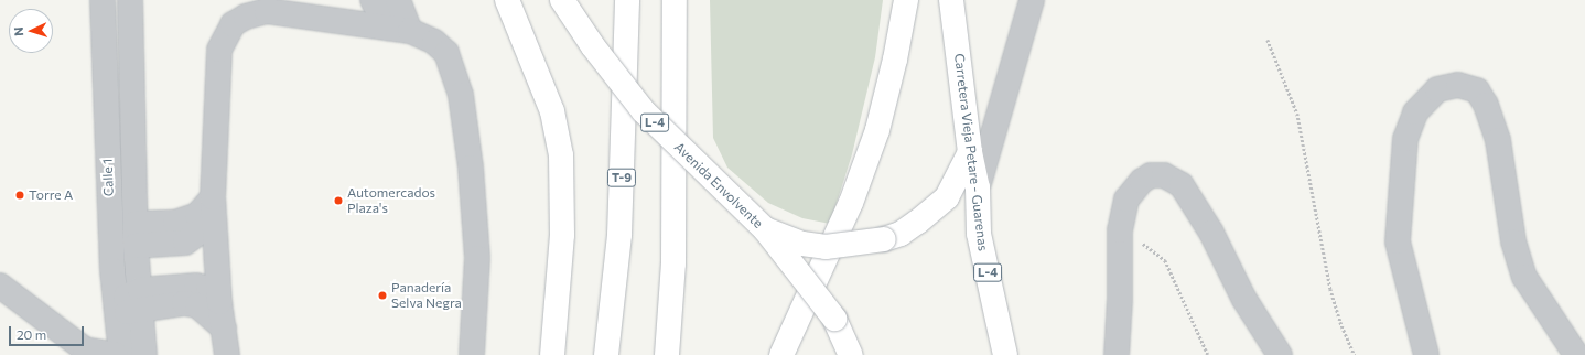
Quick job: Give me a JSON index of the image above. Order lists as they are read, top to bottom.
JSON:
{
  "streets": {
    "main road": [
      "L-4",
      "Carretera Vieja Petare - Guarenas",
      "T-9",
      "Avenida Envolvente"
    ],
    "street": ["Calle 1"]
  },
  "places": ["Torre A", "Automercados Plaza's", "Panadería Selva Negra"],
  "scale_bar": "20 m",
  "north": "left"
}
